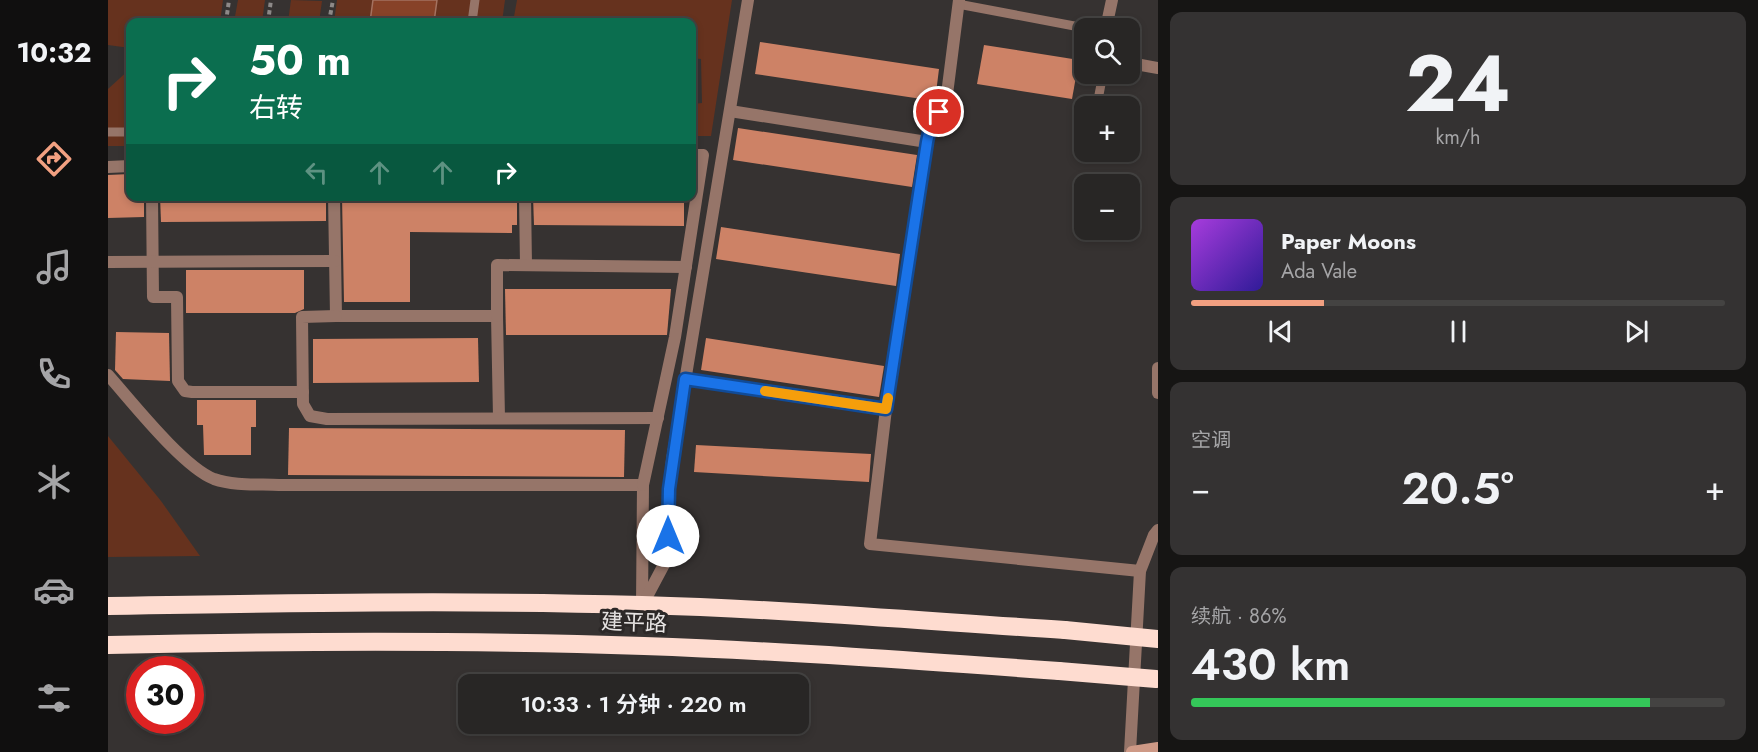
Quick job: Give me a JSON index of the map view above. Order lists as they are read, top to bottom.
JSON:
{
  "streets": {
    "highway": ["建平路"]
  },
  "page": {
    "tabs": "10:32",
    "tile": [
      ["24", "km/h"],
      "空调",
      ["续航 · 86%", "430 km"]
    ],
    "map_buttons": ["+", "−"],
    "turn": ["50 m", "右转"],
    "song": ["Paper Moons", "Ada Vale"],
    "heat": ["−", "20.5°", "+"],
    "limit": "30",
    "trip": "10:33 · 1 分钟 · 220 m"
  }
}
